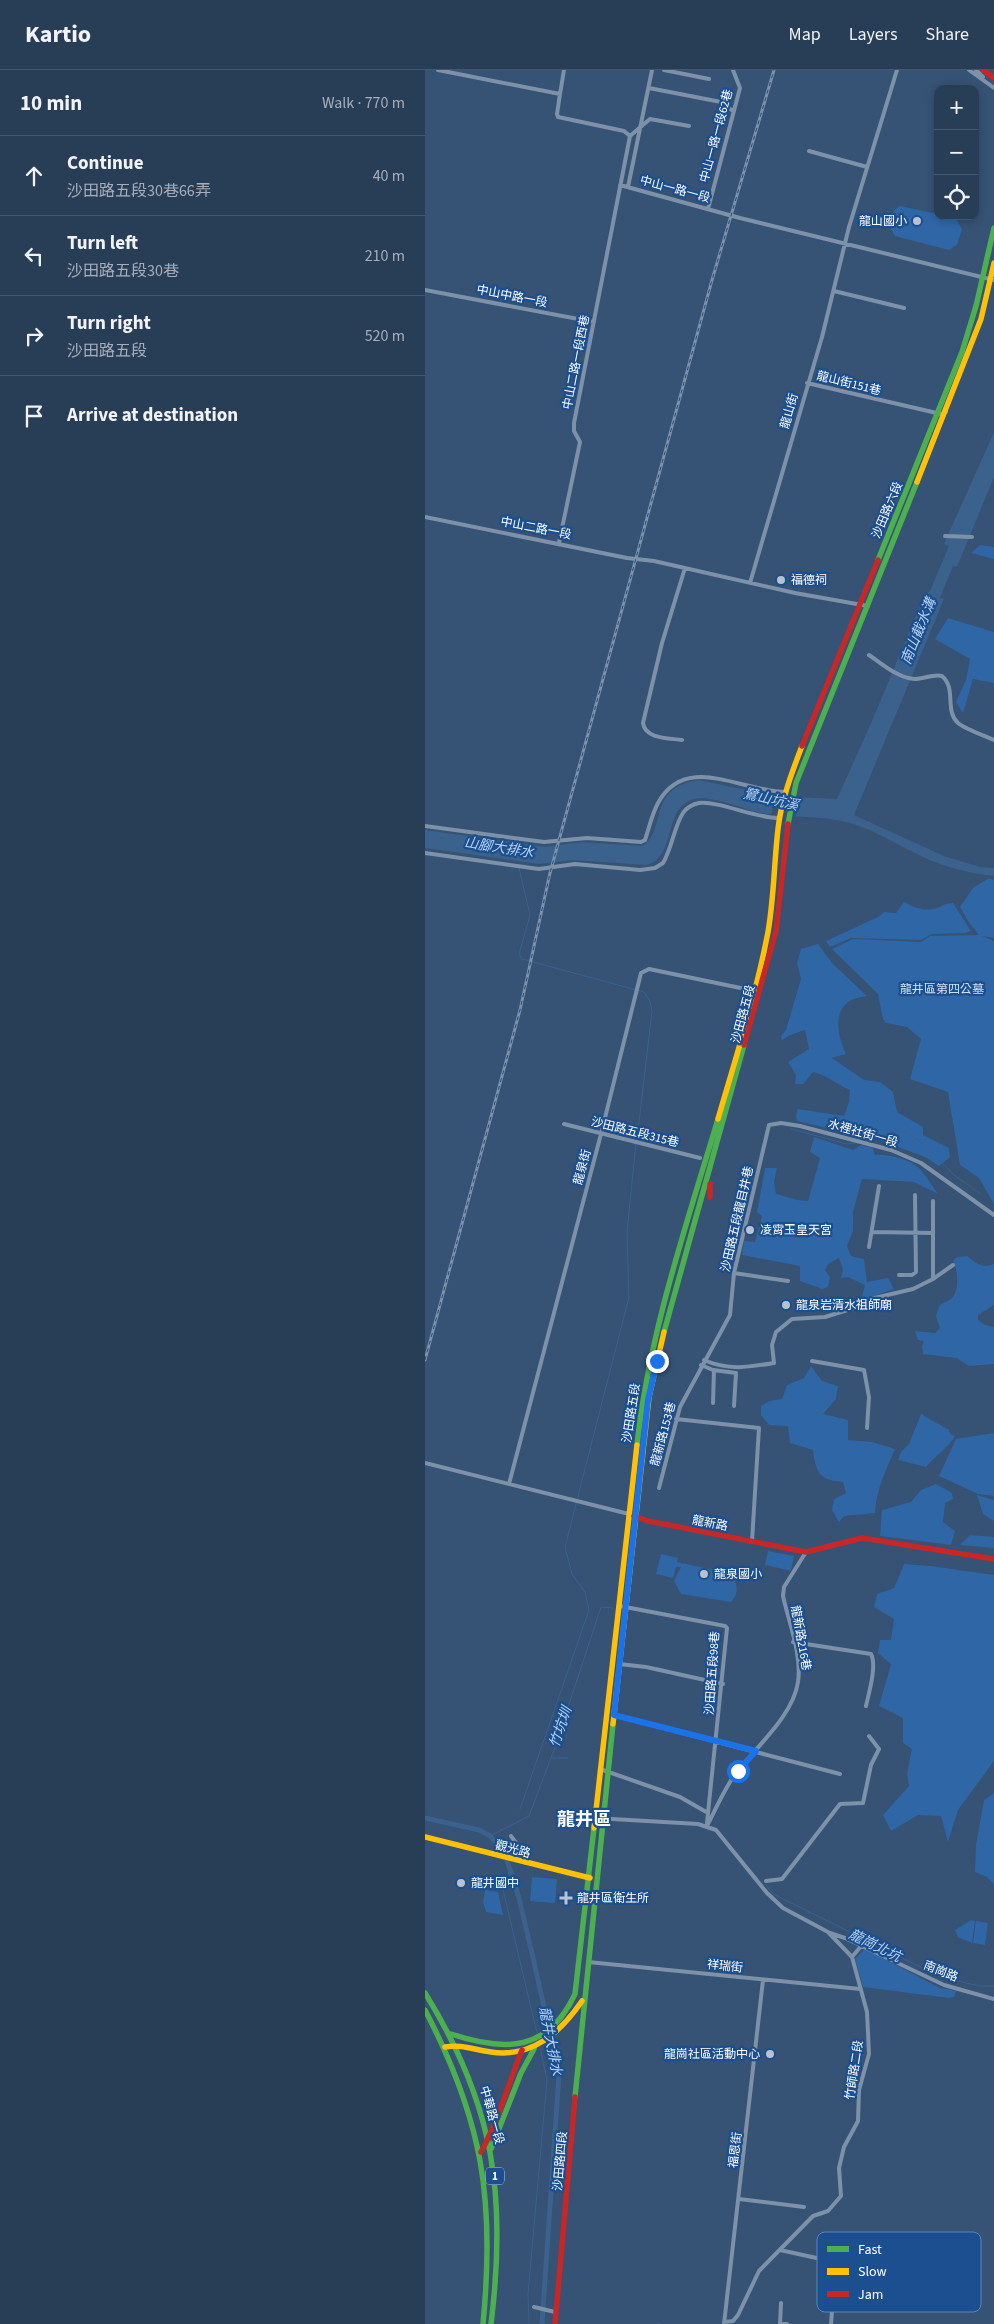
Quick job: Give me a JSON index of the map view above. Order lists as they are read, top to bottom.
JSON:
{
  "streets": {
    "street": [
      "中山一路一段62巷",
      "中山一路一段",
      "中山中路一段",
      "中山二路一段西巷",
      "龍山街151巷",
      "龍山街",
      "沙田路六段",
      "中山二路一段",
      "沙田路五段",
      "沙田路五段315巷",
      "水裡社街一段",
      "龍泉街",
      "沙田路五段龍目井巷",
      "龍新路153巷",
      "龍新路",
      "龍新路216巷",
      "沙田路五段98巷",
      "觀光路",
      "祥瑞街",
      "南崗路",
      "竹師路二段",
      "中華路一段",
      "福恩街",
      "沙田路四段",
      "1"
    ]
  },
  "crossings": [
    ["中山一路一段62巷", "中山一路一段"],
    ["中山一路一段", "中山二路一段西巷"],
    ["中山一路一段", "龍山街"],
    ["中山一路一段", "沙田路六段"],
    ["中山中路一段", "中山二路一段西巷"],
    ["中山二路一段西巷", "中山二路一段"],
    ["龍山街151巷", "龍山街"],
    ["龍山街151巷", "沙田路六段"],
    ["沙田路六段", "沙田路五段"],
    ["沙田路五段", "沙田路五段315巷"],
    ["沙田路五段", "龍泉街"],
    ["沙田路五段", "龍新路"],
    ["沙田路五段", "沙田路五段98巷"],
    ["沙田路五段", "沙田路四段"],
    ["沙田路五段315巷", "龍泉街"],
    ["水裡社街一段", "沙田路五段龍目井巷"],
    ["龍泉街", "龍新路"],
    ["沙田路五段龍目井巷", "龍新路153巷"],
    ["龍新路", "龍新路216巷"],
    ["龍新路216巷", "沙田路五段98巷"],
    ["龍新路216巷", "竹師路二段"],
    ["沙田路五段98巷", "竹師路二段"],
    ["觀光路", "沙田路四段"],
    ["祥瑞街", "竹師路二段"],
    ["祥瑞街", "福恩街"],
    ["祥瑞街", "沙田路四段"],
    ["南崗路", "竹師路二段"],
    ["竹師路二段", "福恩街"],
    ["中華路一段", "1"]
  ],
  "districts": ["龍井區"],
  "water": [
    "南山截水溝",
    "鷺山坑溪",
    "山腳大排水",
    "竹坑圳",
    "龍崗北坑",
    "龍井大排水"
  ],
  "parks": ["龍井區第四公墓"],
  "places": {
    "other": [
      "龍山國小",
      "福德祠",
      "凌霄玉皇天宮",
      "龍泉岩清水祖師廟",
      "龍泉國小",
      "龍井國中",
      "龍崗社區活動中心"
    ],
    "health": ["龍井區衛生所"]
  },
  "legend": ["Fast", "Slow", "Jam"],
  "page": {
    "header": "Kartio",
    "nav": ["Map", "Layers", "Share"],
    "heading": ["10 min", "Walk · 770 m"],
    "map_buttons": ["+", "−"],
    "list": [
      ["Continue", "沙田路五段30巷66弄", "40 m"],
      ["Turn left", "沙田路五段30巷", "210 m"],
      ["Turn right", "沙田路五段", "520 m"],
      "Arrive at destination"
    ]
  }
}
